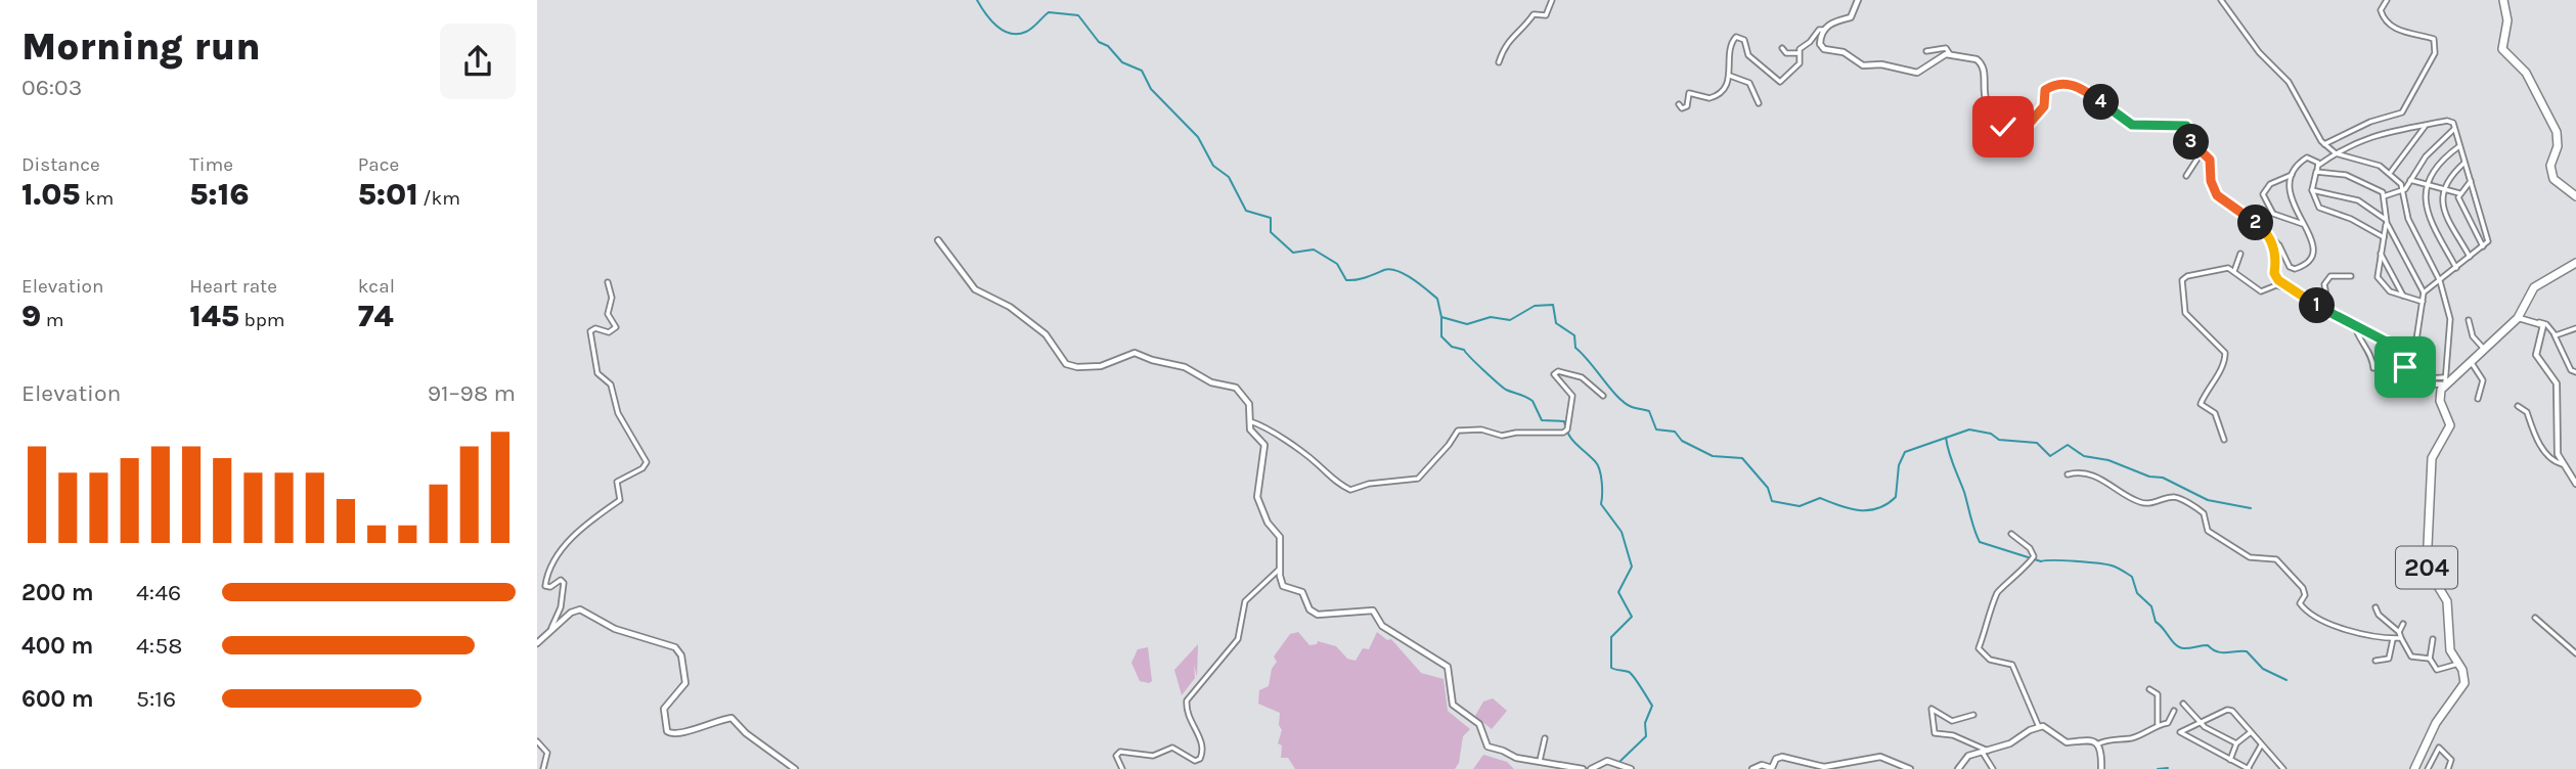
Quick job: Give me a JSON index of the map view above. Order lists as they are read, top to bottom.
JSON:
{
  "streets": {
    "highway": ["204"]
  },
  "page": {
    "heading": ["Morning run", "06:03"],
    "pins": [
      "4",
      "3",
      "2",
      "1"
    ],
    "stats": [
      ["Distance", "1.05 km"],
      ["Time", "5:16"],
      ["Pace", "5:01 /km"],
      ["Elevation", "9 m"],
      ["Heart rate", "145 bpm"],
      ["kcal", "74"]
    ],
    "chart": ["Elevation", "91–98 m"],
    "list": [
      {
        "name": "200 m",
        "note": "4:46"
      },
      {
        "name": "400 m",
        "note": "4:58"
      },
      {
        "name": "600 m",
        "note": "5:16"
      }
    ]
  }
}
